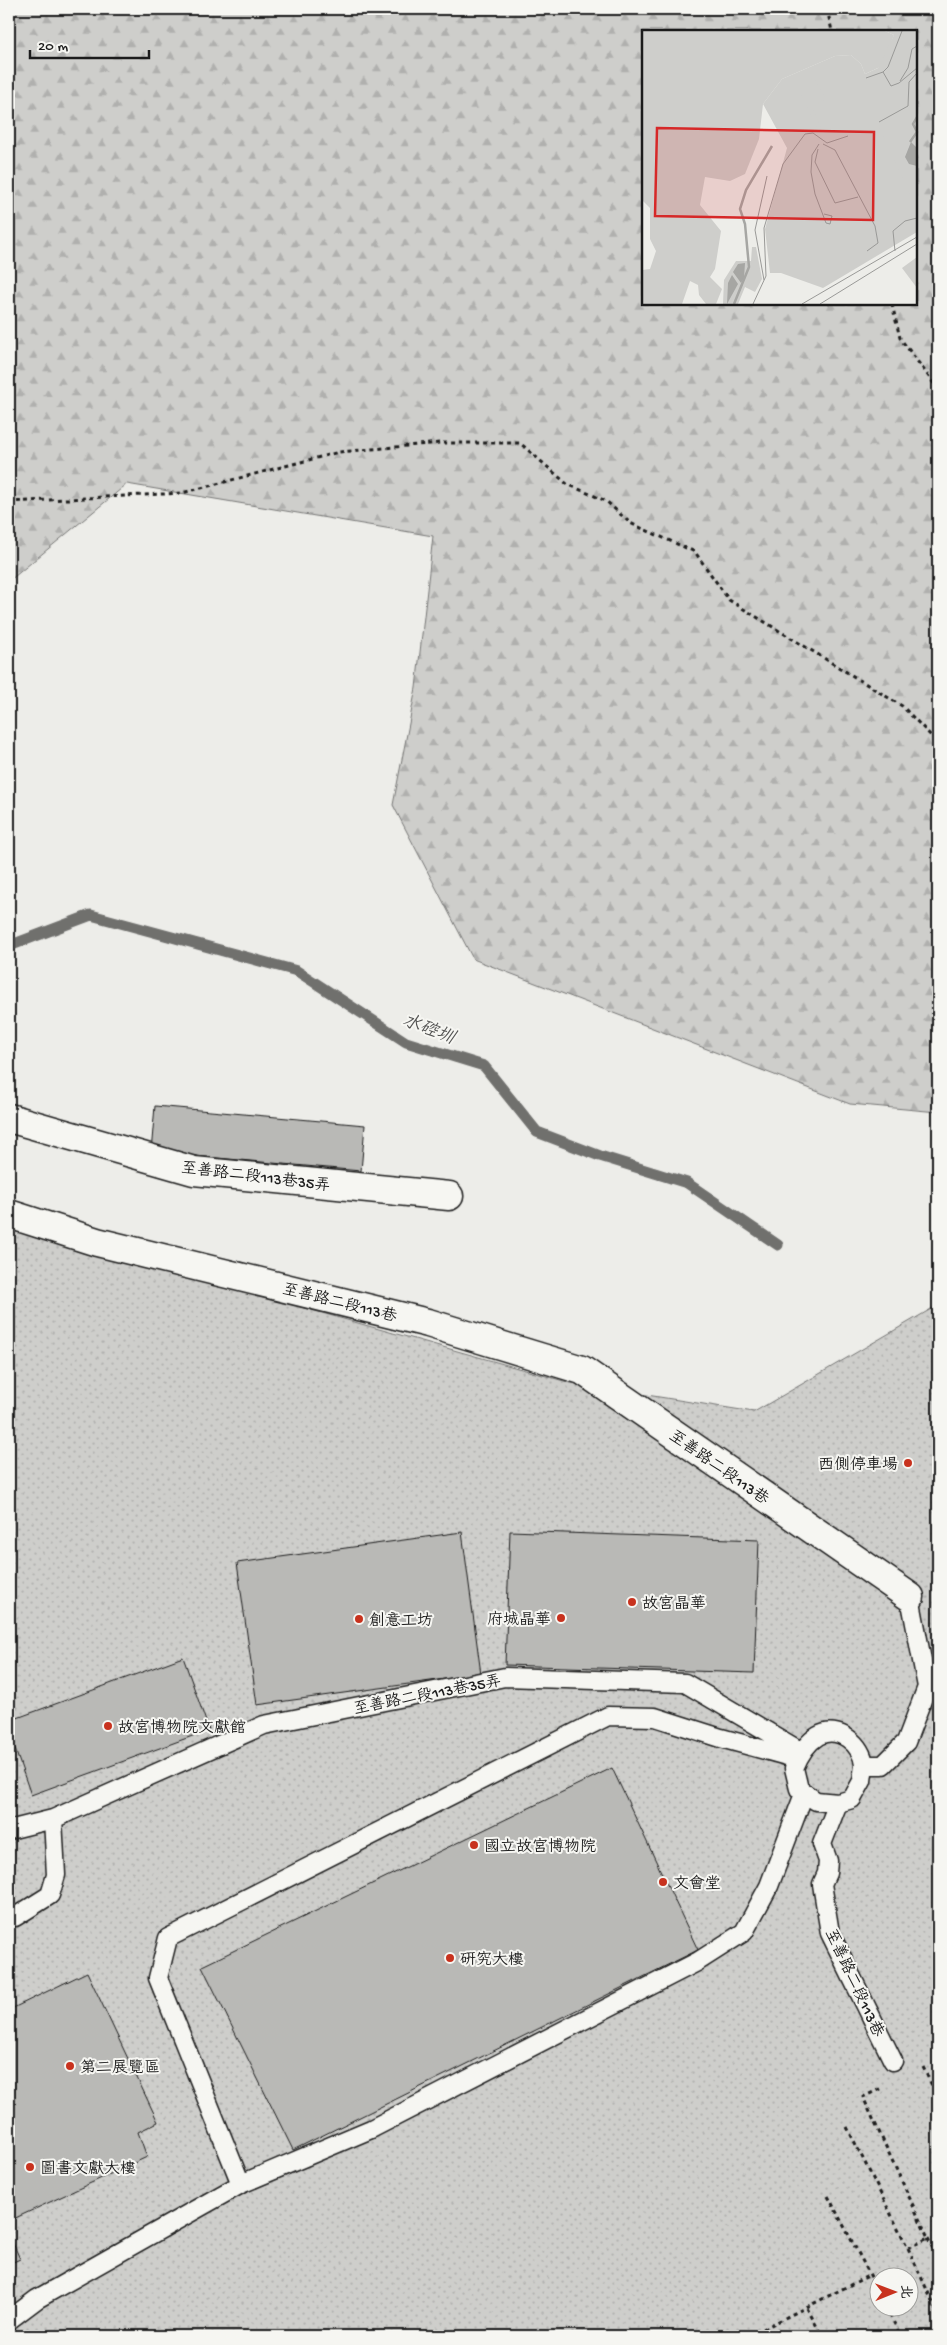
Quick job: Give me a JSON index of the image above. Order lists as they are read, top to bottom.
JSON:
{
  "streets": {
    "street": ["至善路二段113巷35弄", "至善路二段113巷"]
  },
  "crossings": [
    ["至善路二段113巷35弄", "至善路二段113巷"]
  ],
  "water": ["水硿圳"],
  "places": [
    "西側停車場",
    "故宮晶華",
    "府城晶華",
    "創意工坊",
    "故宮博物院文獻館",
    "國立故宮博物院",
    "文會堂",
    "研究大樓",
    "第二展覽區",
    "圖書文獻大樓"
  ],
  "scale_bar": "20 m",
  "north": "right"
}
